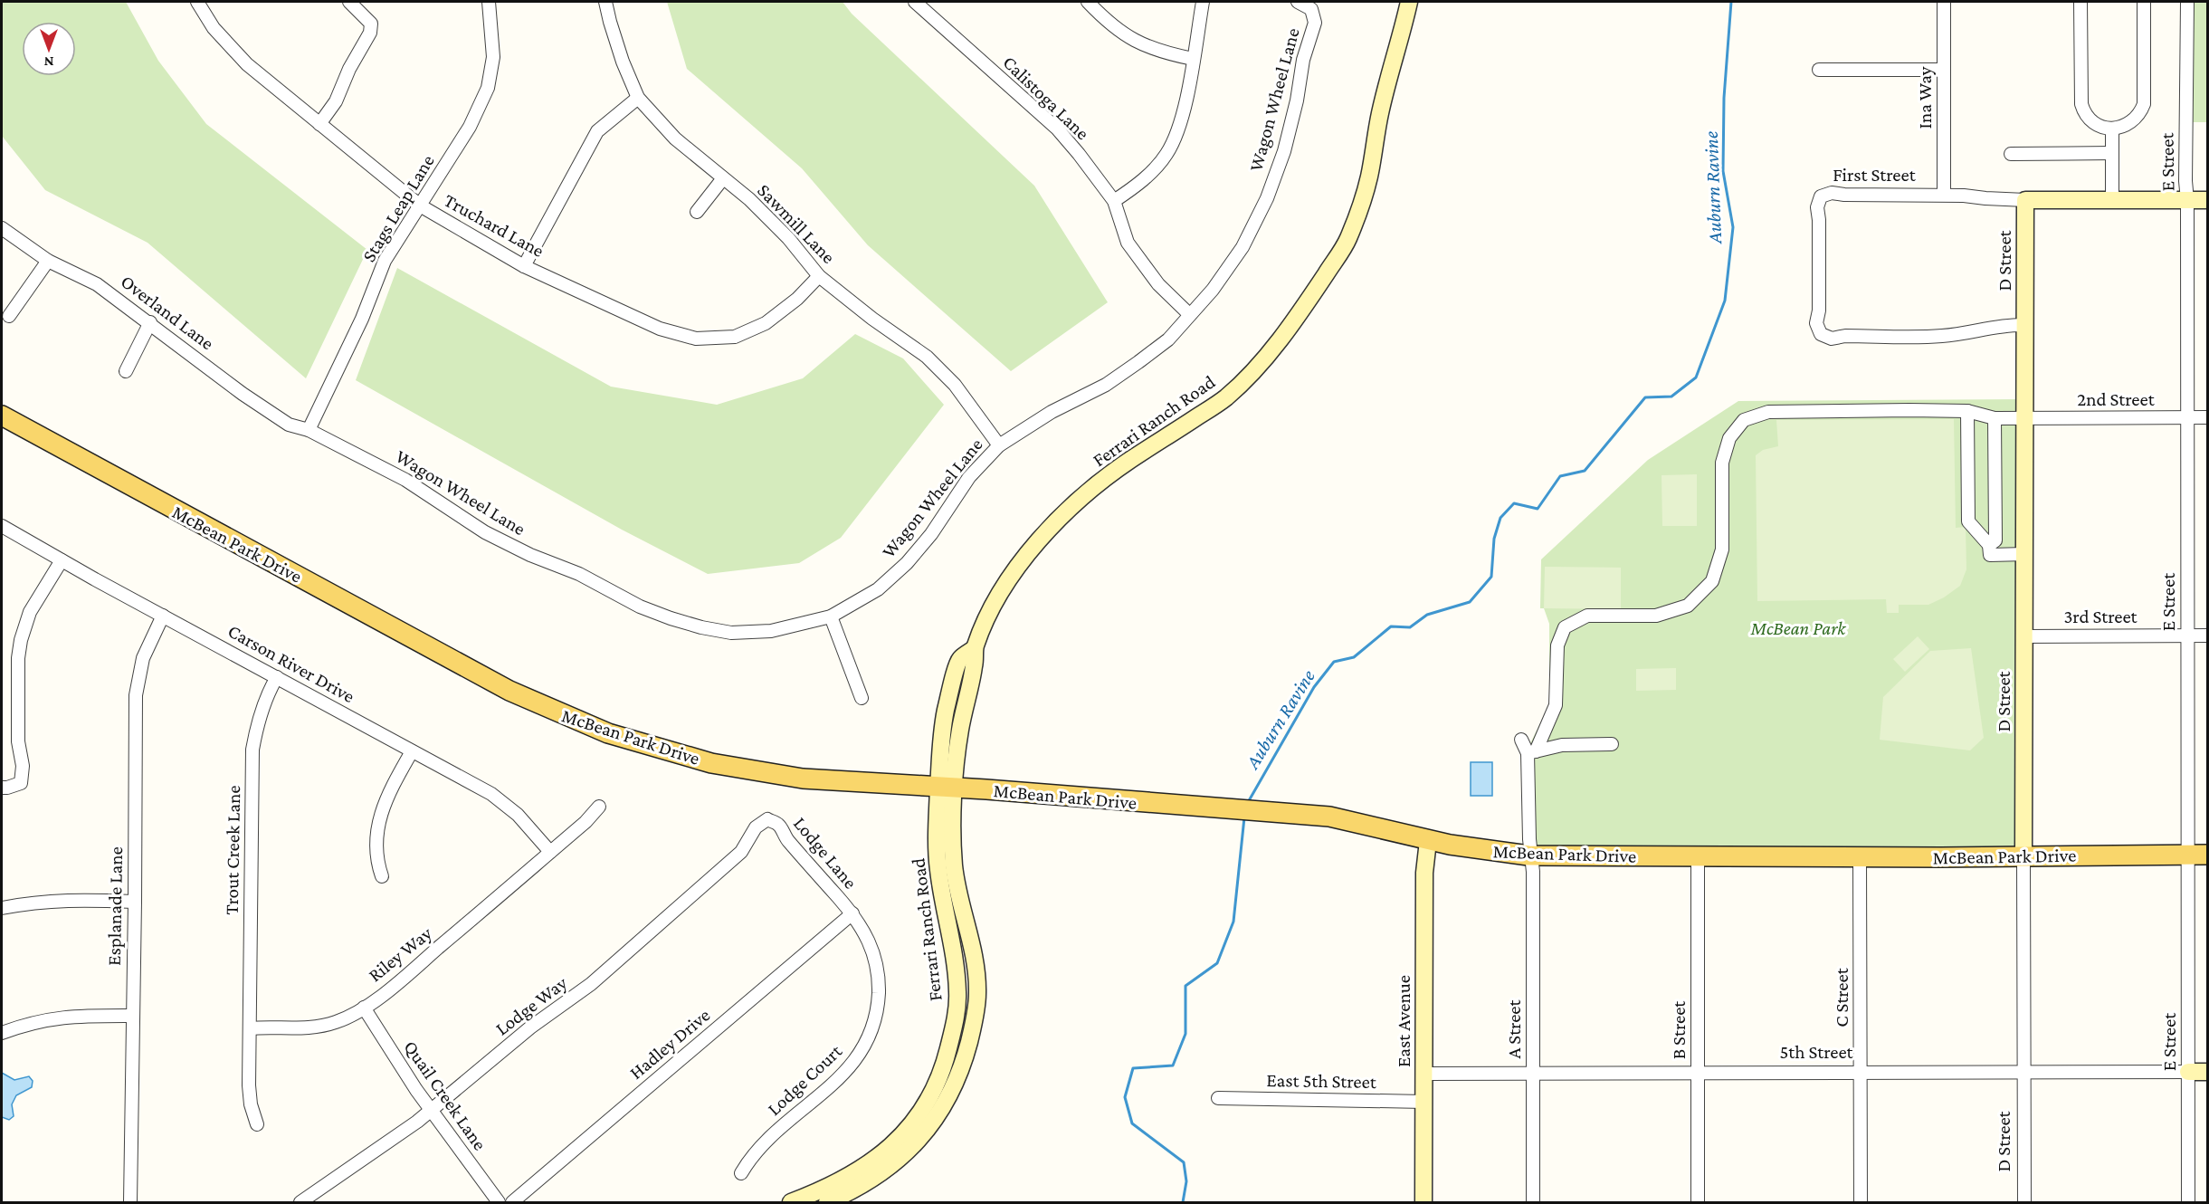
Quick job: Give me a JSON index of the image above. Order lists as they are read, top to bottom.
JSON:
{
  "streets": {
    "main road": [
      "First Street",
      "D Street",
      "Ferrari Ranch Road",
      "McBean Park Drive",
      "East Avenue",
      "5th Street"
    ],
    "street": [
      "Calistoga Lane",
      "Ina Way",
      "Wagon Wheel Lane",
      "E Street",
      "Stags Leap Lane",
      "Sawmill Lane",
      "Truchard Lane",
      "Overland Lane",
      "2nd Street",
      "3rd Street",
      "Carson River Drive",
      "Trout Creek Lane",
      "Lodge Lane",
      "Esplanade Lane",
      "Riley Way",
      "C Street",
      "Lodge Way",
      "A Street",
      "B Street",
      "Hadley Drive",
      "Lodge Court",
      "East 5th Street",
      "Quail Creek Lane"
    ]
  },
  "crossings": [
    ["Calistoga Lane", "Wagon Wheel Lane"],
    ["Ina Way", "First Street"],
    ["Wagon Wheel Lane", "Stags Leap Lane"],
    ["Wagon Wheel Lane", "Sawmill Lane"],
    ["Wagon Wheel Lane", "Overland Lane"],
    ["E Street", "First Street"],
    ["E Street", "2nd Street"],
    ["E Street", "McBean Park Drive"],
    ["E Street", "3rd Street"],
    ["E Street", "5th Street"],
    ["First Street", "D Street"],
    ["Stags Leap Lane", "Truchard Lane"],
    ["Stags Leap Lane", "Overland Lane"],
    ["Sawmill Lane", "Truchard Lane"],
    ["D Street", "2nd Street"],
    ["D Street", "McBean Park Drive"],
    ["D Street", "3rd Street"],
    ["D Street", "5th Street"],
    ["2nd Street", "A Street"],
    ["Ferrari Ranch Road", "McBean Park Drive"],
    ["McBean Park Drive", "C Street"],
    ["McBean Park Drive", "East Avenue"],
    ["McBean Park Drive", "A Street"],
    ["McBean Park Drive", "B Street"],
    ["Carson River Drive", "Trout Creek Lane"],
    ["Carson River Drive", "Esplanade Lane"],
    ["Carson River Drive", "Riley Way"],
    ["Trout Creek Lane", "Riley Way"],
    ["Lodge Lane", "Lodge Way"],
    ["Lodge Lane", "Hadley Drive"],
    ["Lodge Lane", "Lodge Court"],
    ["Riley Way", "Quail Creek Lane"],
    ["C Street", "5th Street"],
    ["Lodge Way", "Quail Creek Lane"],
    ["East Avenue", "5th Street"],
    ["East Avenue", "East 5th Street"],
    ["A Street", "5th Street"],
    ["B Street", "5th Street"],
    ["Hadley Drive", "Lodge Court"]
  ],
  "water": ["Auburn Ravine"],
  "parks": ["McBean Park"],
  "north": "bottom"
}
